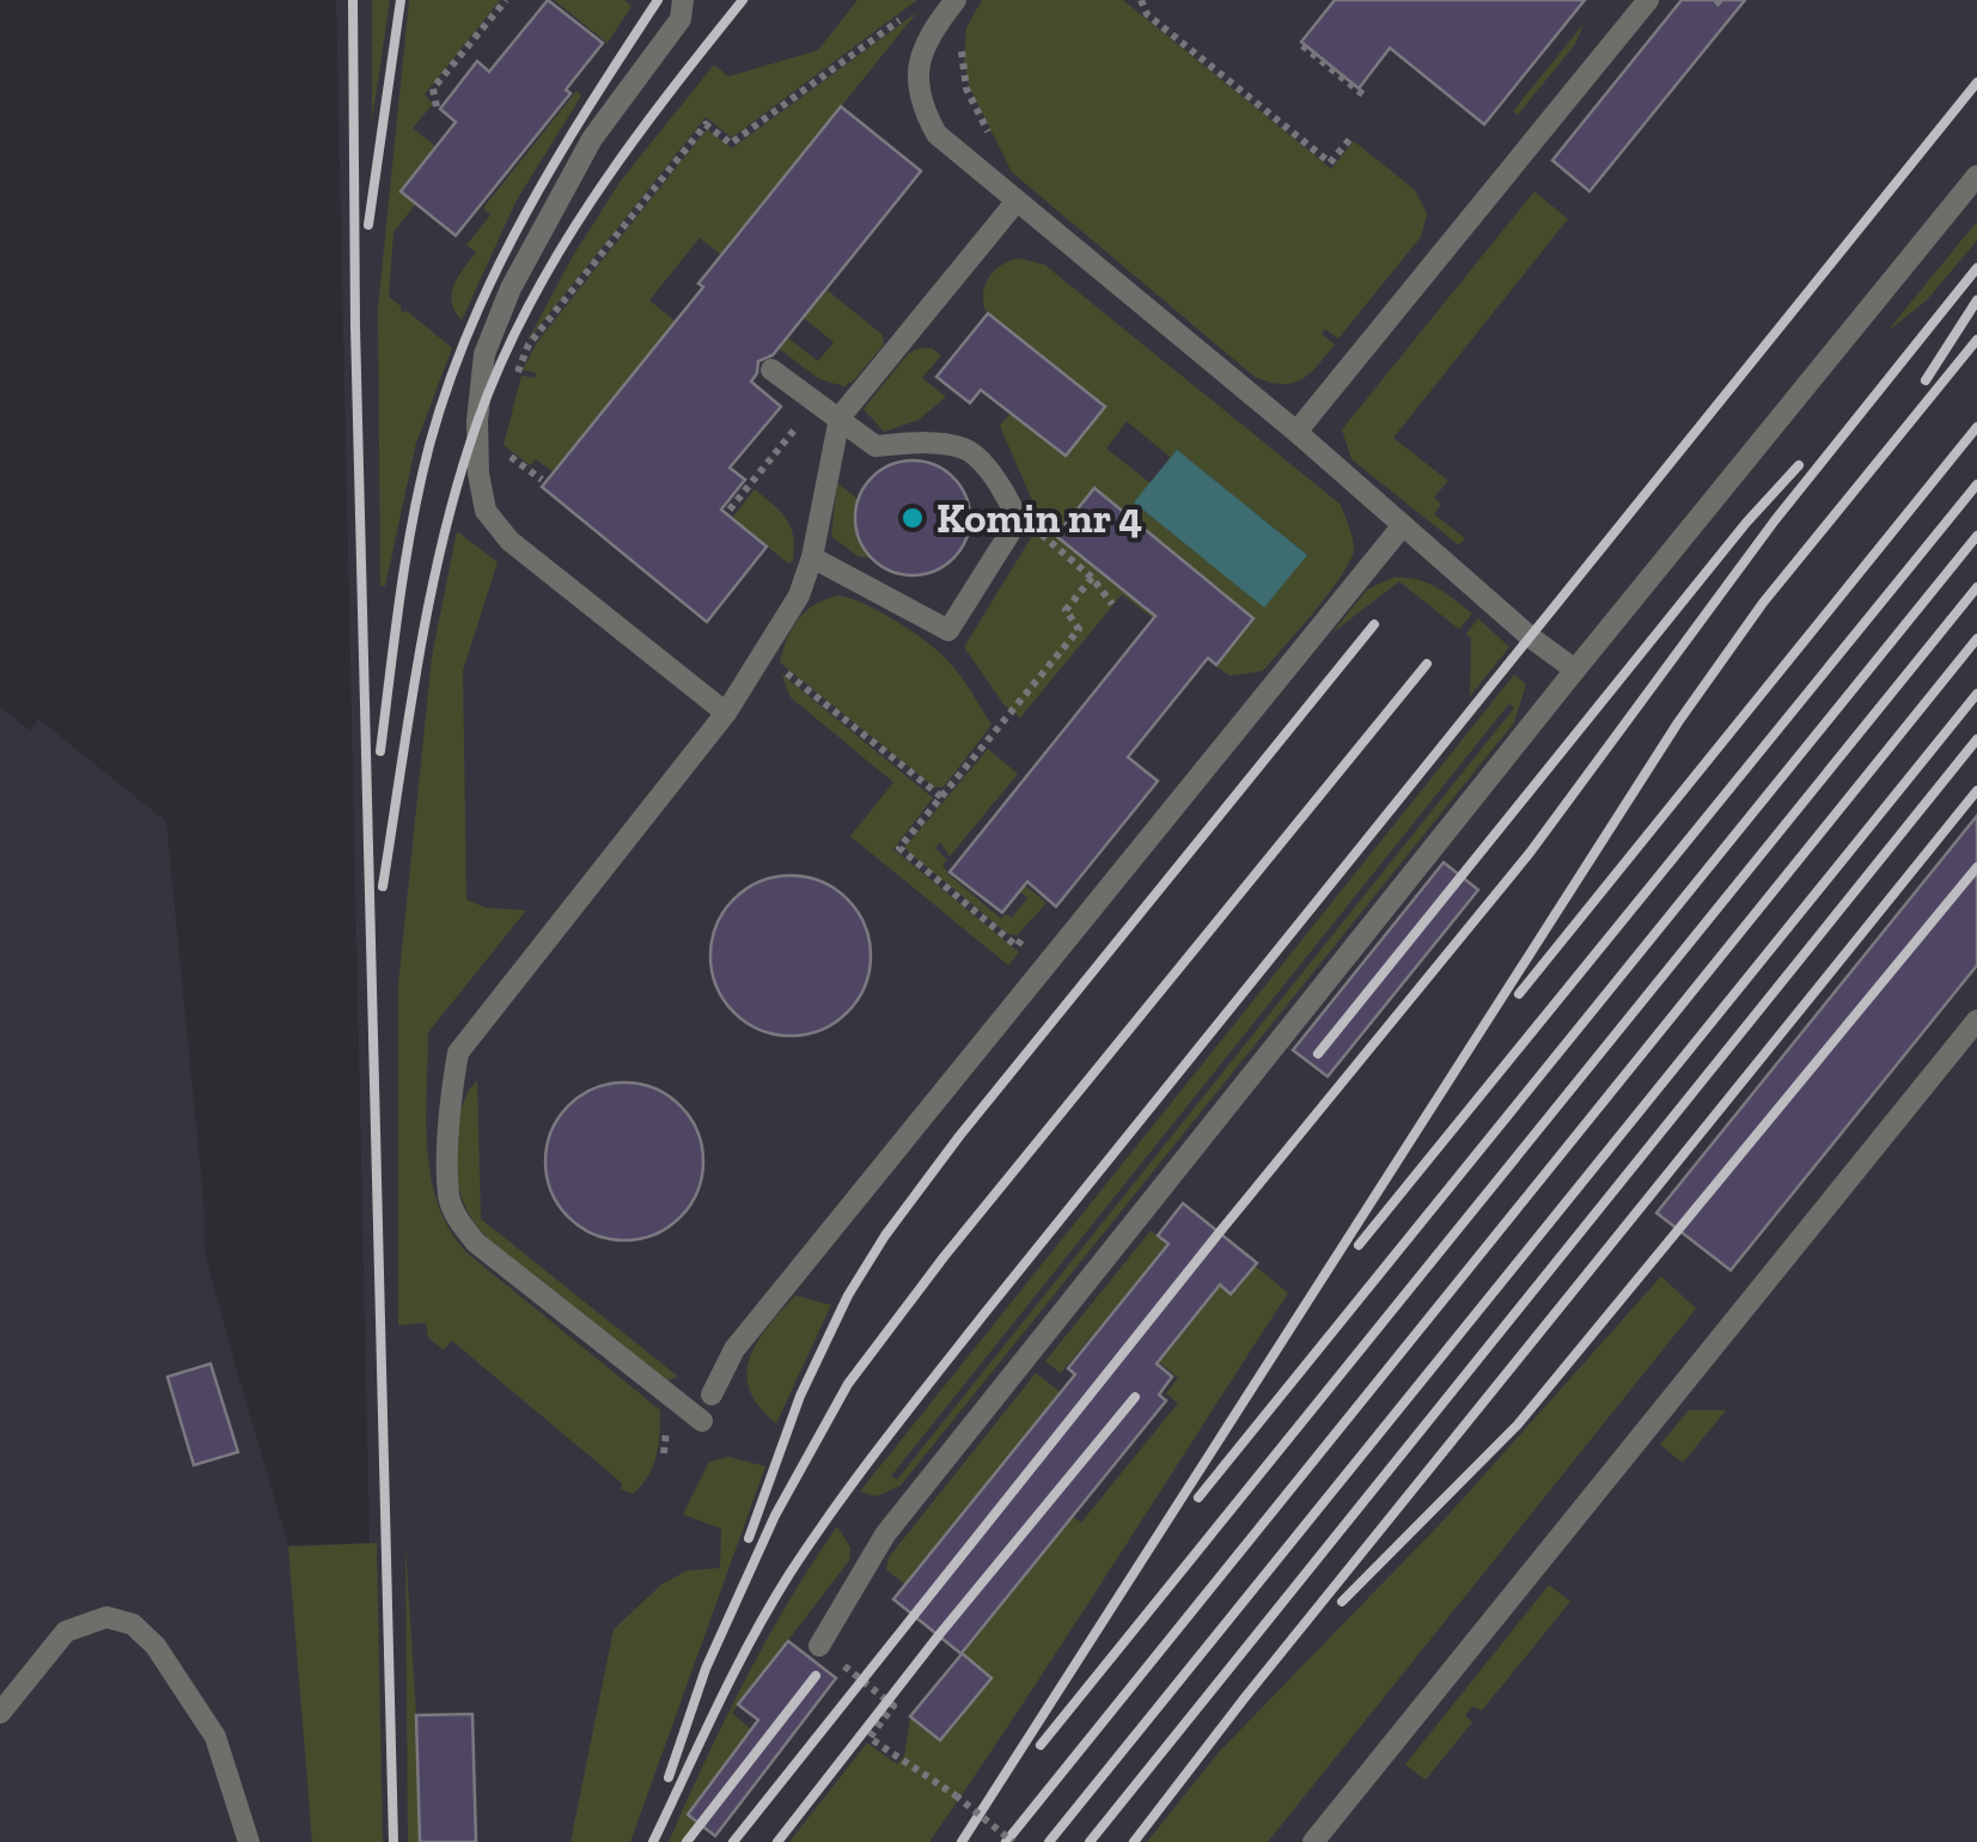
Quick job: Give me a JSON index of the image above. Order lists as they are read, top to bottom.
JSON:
{
  "places": ["Komin nr 4"]
}
